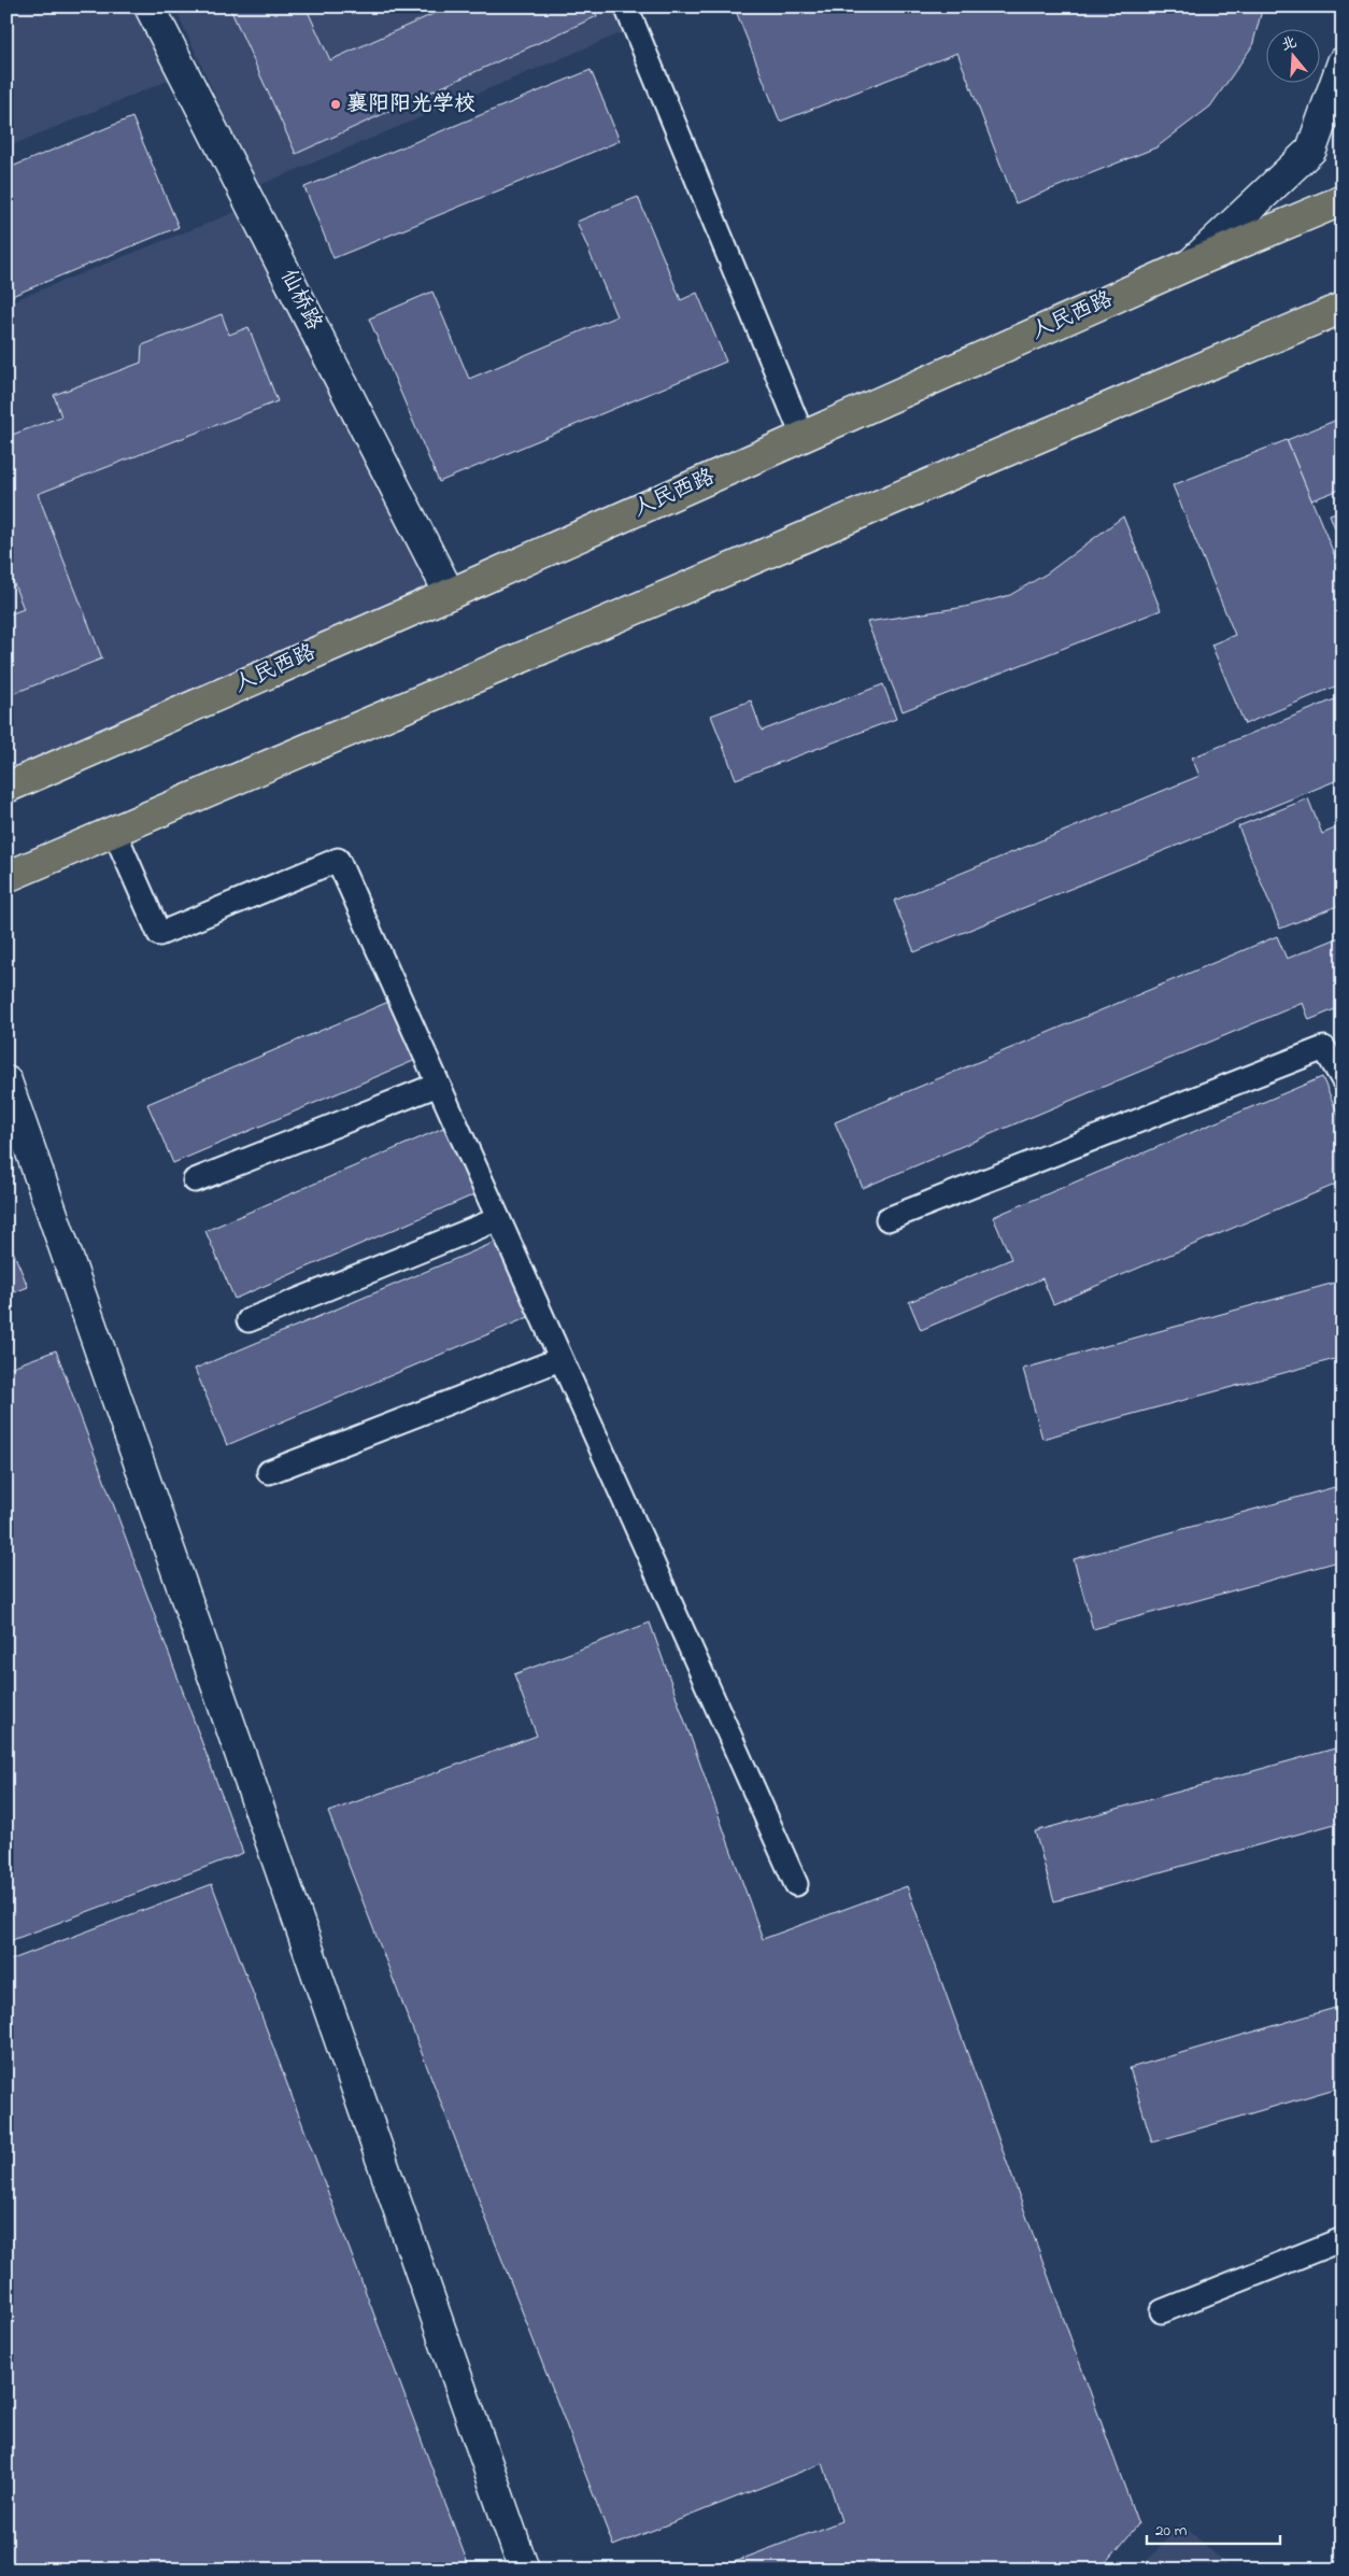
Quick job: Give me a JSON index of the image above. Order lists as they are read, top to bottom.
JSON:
{
  "streets": {
    "main road": ["人民西路"],
    "street": ["仙桥路"]
  },
  "crossings": [
    ["仙桥路", "人民西路"]
  ],
  "places": ["襄阳阳光学校"],
  "scale_bar": "20 m",
  "north": "top"
}
